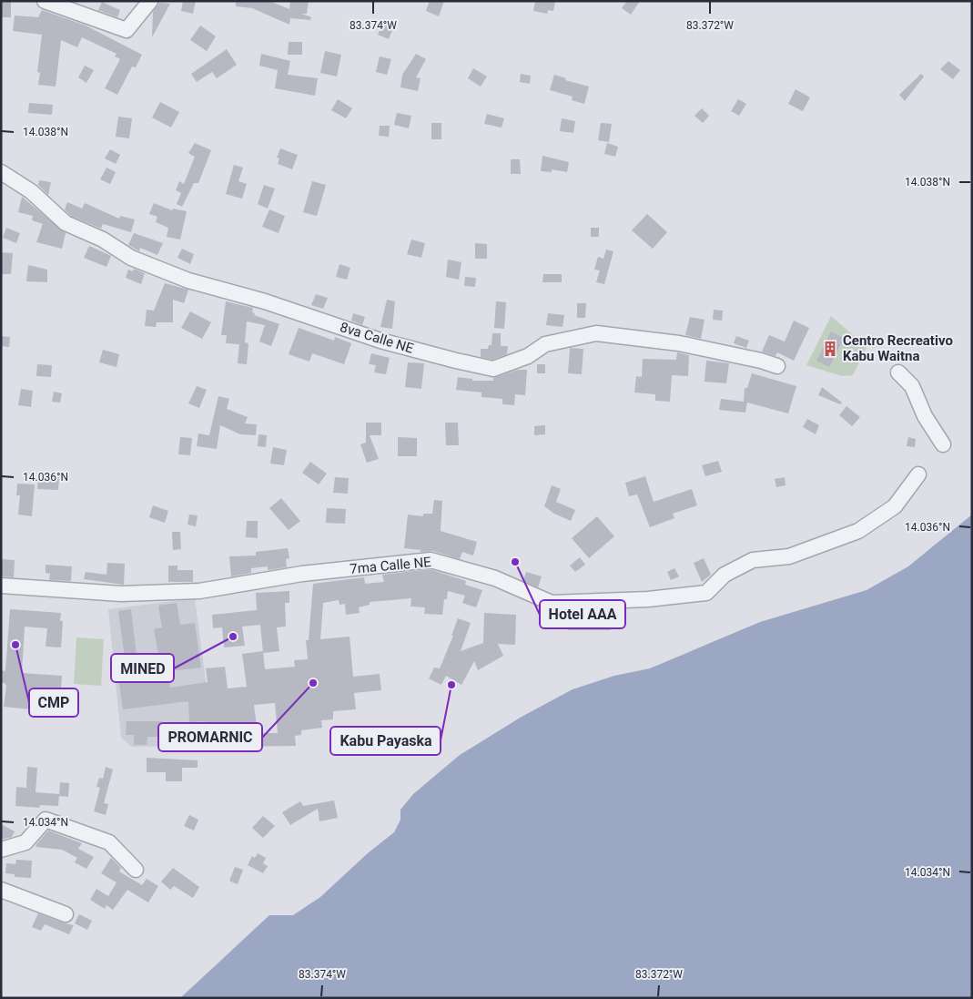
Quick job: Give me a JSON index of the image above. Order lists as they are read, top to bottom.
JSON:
{
  "streets": {
    "street": ["8va Calle NE", "7ma Calle NE"]
  },
  "places": {
    "building": ["Centro Recreativo Kabu Waitna"],
    "other": [
      "Hotel AAA",
      "MINED",
      "CMP",
      "PROMARNIC",
      "Kabu Payaska"
    ]
  },
  "coordinates": [
    "83.374°W",
    "83.372°W",
    "14.038°N",
    "14.036°N",
    "14.034°N"
  ]
}
